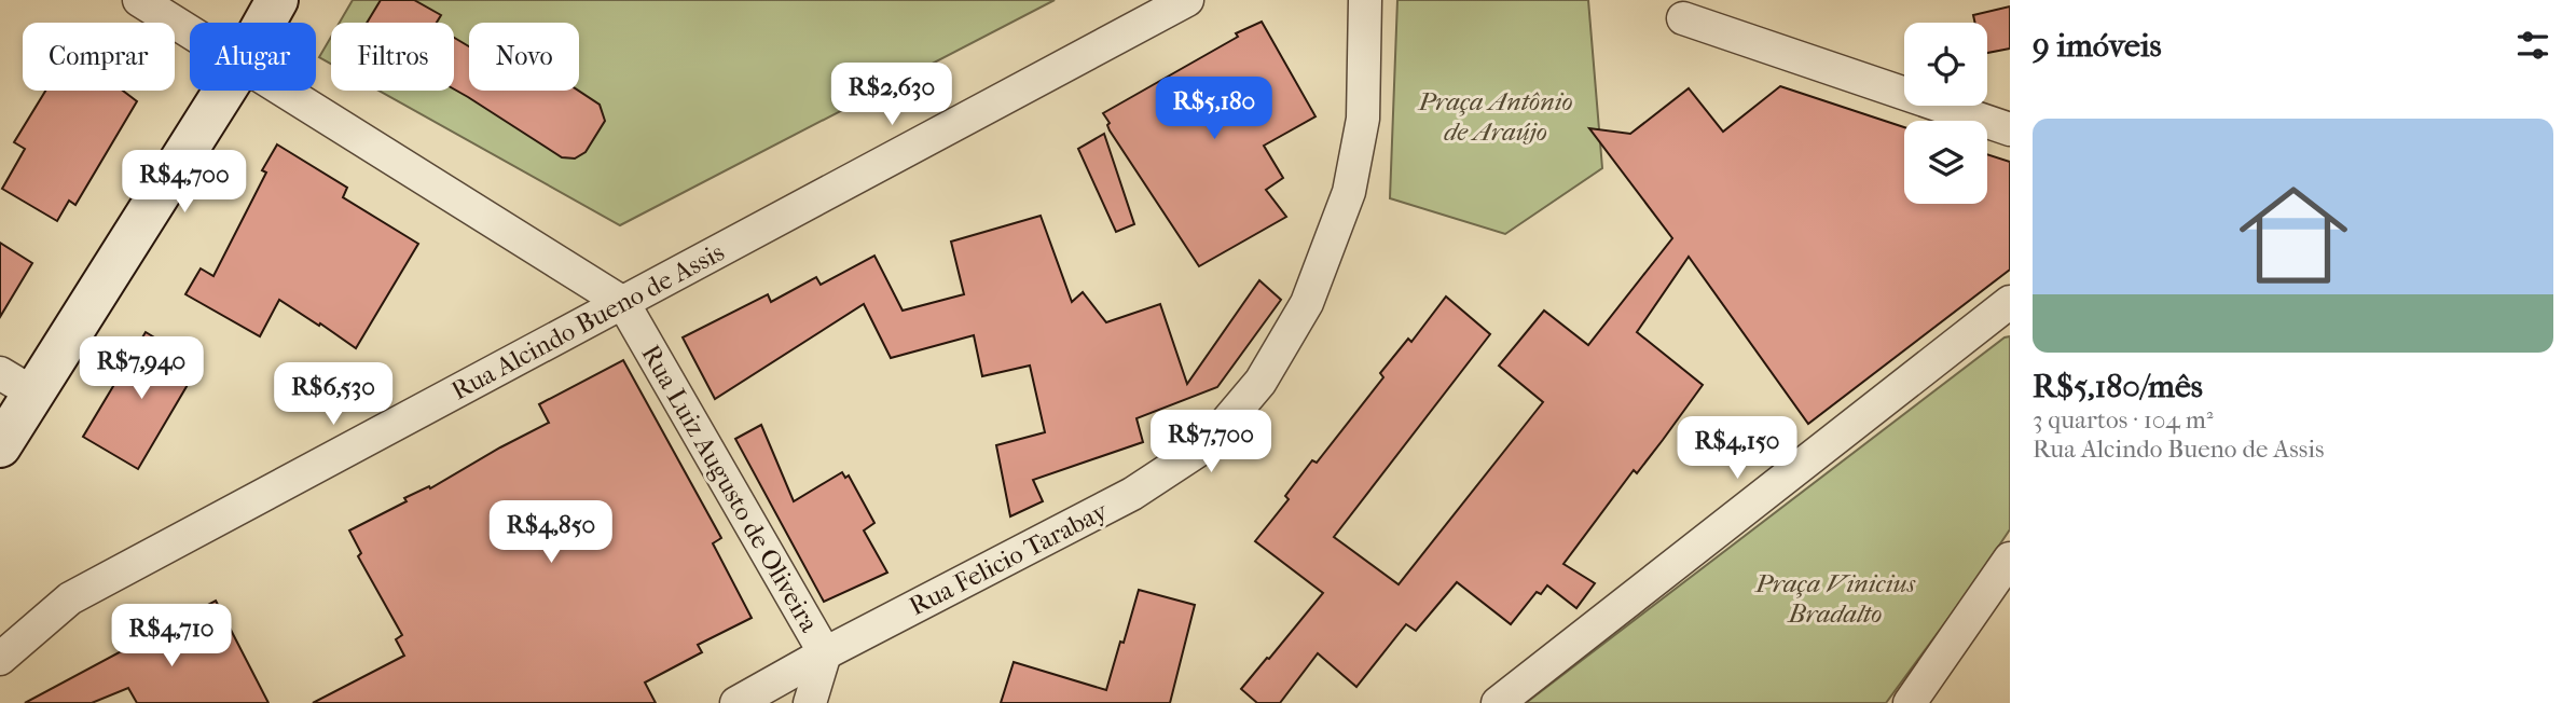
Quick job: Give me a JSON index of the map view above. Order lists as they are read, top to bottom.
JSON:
{
  "streets": {
    "street": ["Rua Alcindo Bueno de Assis", "Rua Luiz Augusto de Oliveira", "Rua Felicio Tarabay"]
  },
  "crossings": [
    ["Rua Alcindo Bueno de Assis", "Rua Luiz Augusto de Oliveira"],
    ["Rua Luiz Augusto de Oliveira", "Rua Felicio Tarabay"]
  ],
  "parks": ["Praça Antônio de Araújo", "Praça Vinicius Bradalto"],
  "page": {
    "heading": "9 imóveis",
    "chip": [
      "Comprar",
      "Alugar",
      "Filtros",
      "Novo"
    ],
    "price": [
      "R$2,630",
      "R$5,180",
      "R$4,700",
      "R$7,940",
      "R$6,530",
      "R$7,700",
      "R$4,150",
      "R$4,850",
      "R$4,710"
    ],
    "list": [
      {
        "name": "R$5,180/mês",
        "note": "3 quartos · 104 m² · Rua Alcindo Bueno de Assis"
      }
    ]
  }
}
